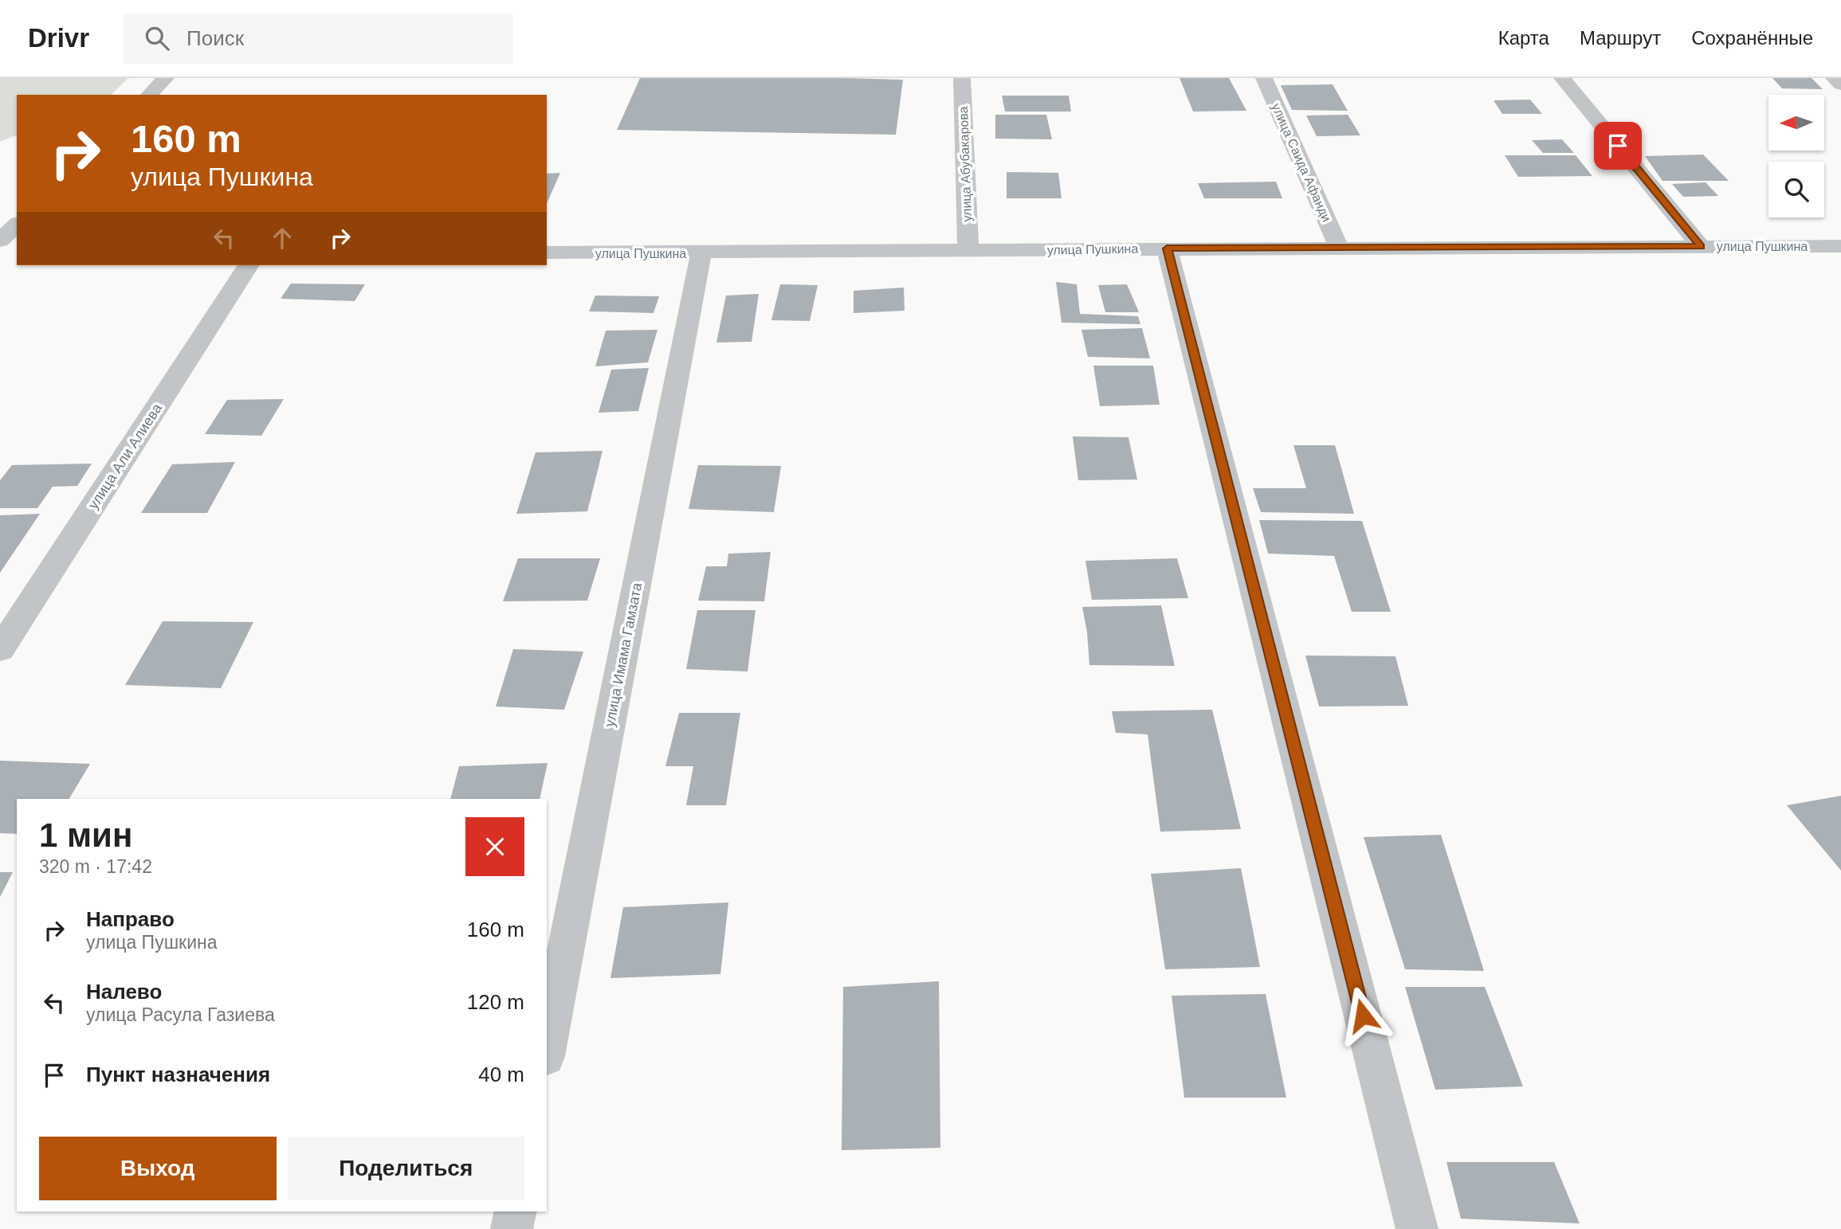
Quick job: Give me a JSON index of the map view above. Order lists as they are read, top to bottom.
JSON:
{
  "streets": {
    "street": [
      "улица Саида Афанди",
      "улица Абубакарова",
      "улица Пушкина",
      "улица Али Алиева",
      "улица Имама Гамзата"
    ]
  },
  "crossings": [
    ["улица Саида Афанди", "улица Пушкина"],
    ["улица Абубакарова", "улица Пушкина"],
    ["улица Пушкина", "улица Имама Гамзата"]
  ],
  "north": "left",
  "page": {
    "header": "Drivr",
    "search": "Поиск",
    "nav": ["Карта", "Маршрут", "Сохранённые"],
    "turn": ["160 m", "улица Пушкина"],
    "heading": ["1 мин", "320 m · 17:42"],
    "list": [
      {
        "name": "Направо",
        "note": "улица Пушкина",
        "value": "160 m"
      },
      {
        "name": "Налево",
        "note": "улица Расула Газиева",
        "value": "120 m"
      },
      {
        "name": "Пункт назначения",
        "value": "40 m"
      }
    ],
    "buttons": ["Выход", "Поделиться"]
  }
}
